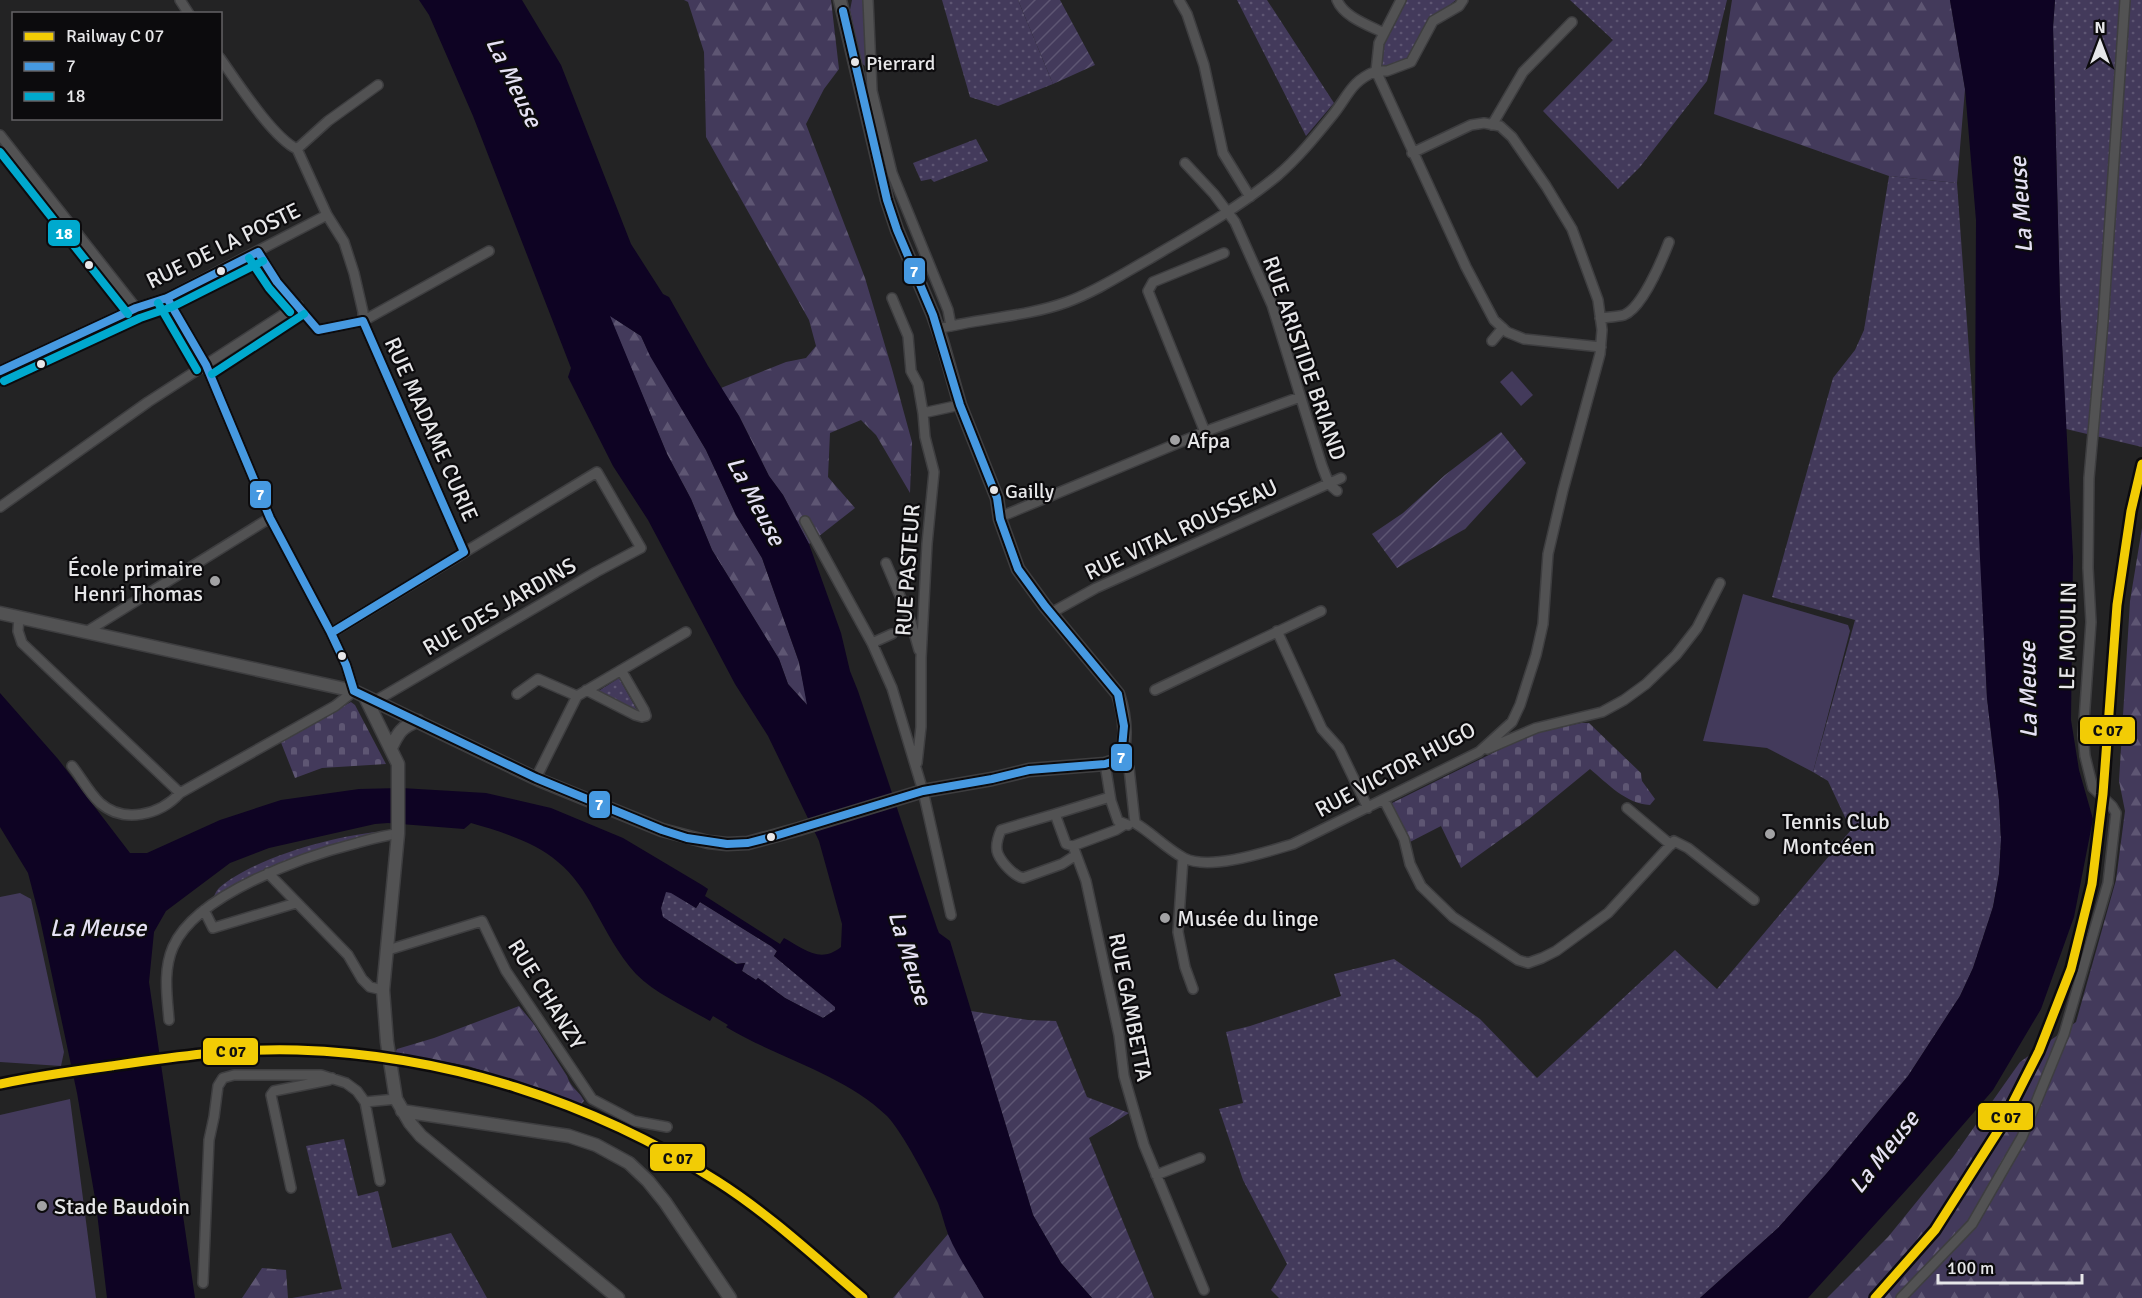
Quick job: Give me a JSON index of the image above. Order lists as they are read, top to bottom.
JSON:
{
  "streets": {
    "street": [
      "RUE DE LA POSTE",
      "RUE ARISTIDE BRIAND",
      "RUE MADAME CURIE",
      "RUE VITAL ROUSSEAU",
      "RUE PASTEUR",
      "RUE DES JARDINS",
      "LE MOULIN",
      "RUE VICTOR HUGO",
      "RUE CHANZY",
      "RUE GAMBETTA"
    ]
  },
  "crossings": [
    ["RUE DE LA POSTE", "RUE MADAME CURIE"],
    ["RUE ARISTIDE BRIAND", "RUE VITAL ROUSSEAU"],
    ["RUE MADAME CURIE", "RUE DES JARDINS"]
  ],
  "water": ["La Meuse"],
  "places": [
    "Pierrard",
    "Afpa",
    "Gailly",
    "École primaire Henri Thomas",
    "Tennis Club Montcéen",
    "Musée du linge",
    "Stade Baudoin"
  ],
  "lines": ["transit line 7", "transit line 18"],
  "legend": ["Railway C 07", "7", "18"],
  "scale_bar": "100 m",
  "north": "top"
}
